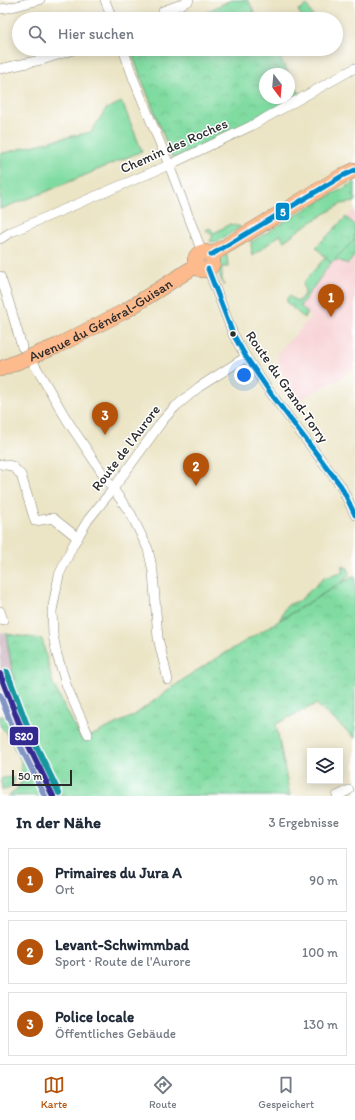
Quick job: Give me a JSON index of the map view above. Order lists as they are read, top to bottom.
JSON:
{
  "streets": {
    "main road": ["Avenue du Général-Guisan"],
    "street": ["Chemin des Roches", "Route du Grand-Torry", "Route de l'Aurore"]
  },
  "crossings": [
    ["Chemin des Roches", "Route du Grand-Torry"],
    ["Avenue du Général-Guisan", "Route du Grand-Torry"],
    ["Route du Grand-Torry", "Route de l'Aurore"]
  ],
  "lines": ["transit line 5", "transit line S20"],
  "scale_bar": "50 m",
  "north": "bottom",
  "page": {
    "search": "Hier suchen",
    "pins": ["1", "3", "2"],
    "scale": "50 m",
    "heading": ["In der Nähe", "3 Ergebnisse"],
    "list": [
      {
        "mark": "1",
        "name": "Primaires du Jura A",
        "note": "Ort",
        "value": "90 m"
      },
      {
        "mark": "2",
        "name": "Levant-Schwimmbad",
        "note": "Sport · Route de l'Aurore",
        "value": "100 m"
      },
      {
        "mark": "3",
        "name": "Police locale",
        "note": "Öffentliches Gebäude",
        "value": "130 m"
      }
    ],
    "nav": ["Karte", "Route", "Gespeichert"]
  }
}
